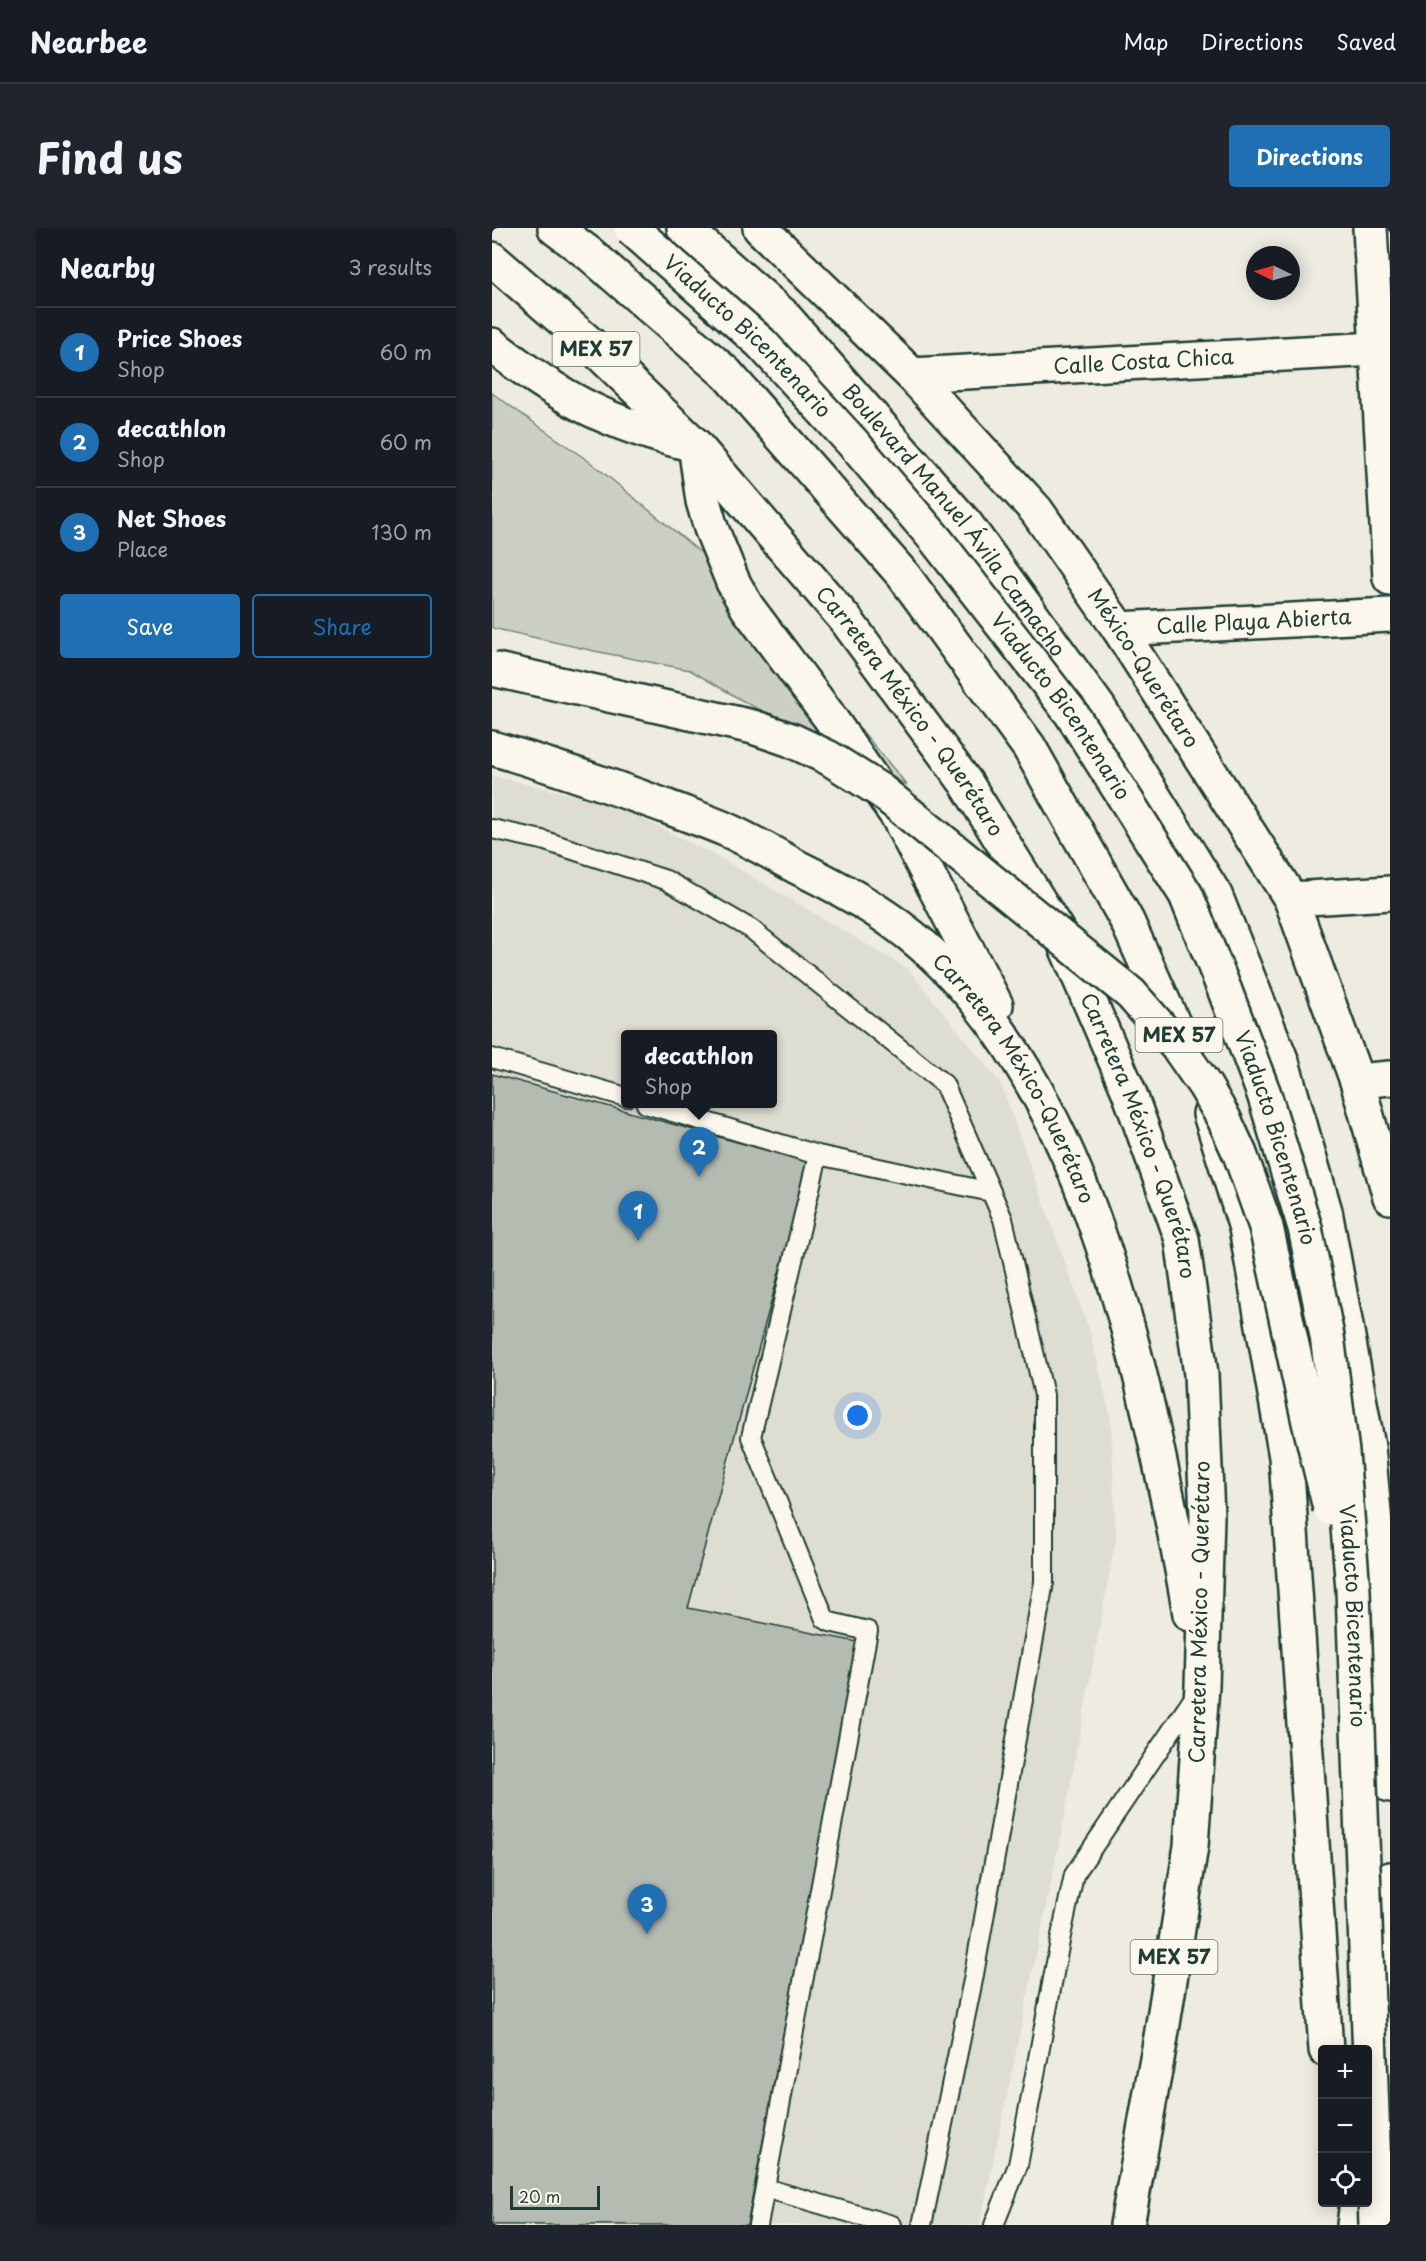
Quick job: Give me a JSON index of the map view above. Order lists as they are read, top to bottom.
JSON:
{
  "streets": {
    "main road": [
      "Viaducto Bicentenario",
      "MEX 57",
      "Calle Costa Chica",
      "Boulevard Manuel Ávila Camacho",
      "Calle Playa Abierta",
      "México-Querétaro",
      "Carretera México - Querétaro",
      "Carretera México-Querétaro"
    ]
  },
  "crossings": [
    ["Calle Costa Chica", "México-Querétaro"],
    ["Calle Playa Abierta", "México-Querétaro"],
    ["Carretera México - Querétaro", "Carretera México-Querétaro"]
  ],
  "scale_bar": "20 m",
  "north": "left",
  "page": {
    "header": "Nearbee",
    "nav": ["Map", "Directions", "Saved"],
    "title": "Find us",
    "buttons": [
      "Directions",
      ["Save", "Share"]
    ],
    "heading": ["Nearby", "3 results"],
    "list": [
      {
        "mark": "1",
        "name": "Price Shoes",
        "note": "Shop",
        "value": "60 m"
      },
      {
        "mark": "2",
        "name": "decathlon",
        "note": "Shop",
        "value": "60 m"
      },
      {
        "mark": "3",
        "name": "Net Shoes",
        "note": "Place",
        "value": "130 m"
      }
    ],
    "popup": ["decathlon", "Shop"],
    "pins": ["2", "1", "3"],
    "map_buttons": ["+", "−"],
    "scale": "20 m"
  }
}
